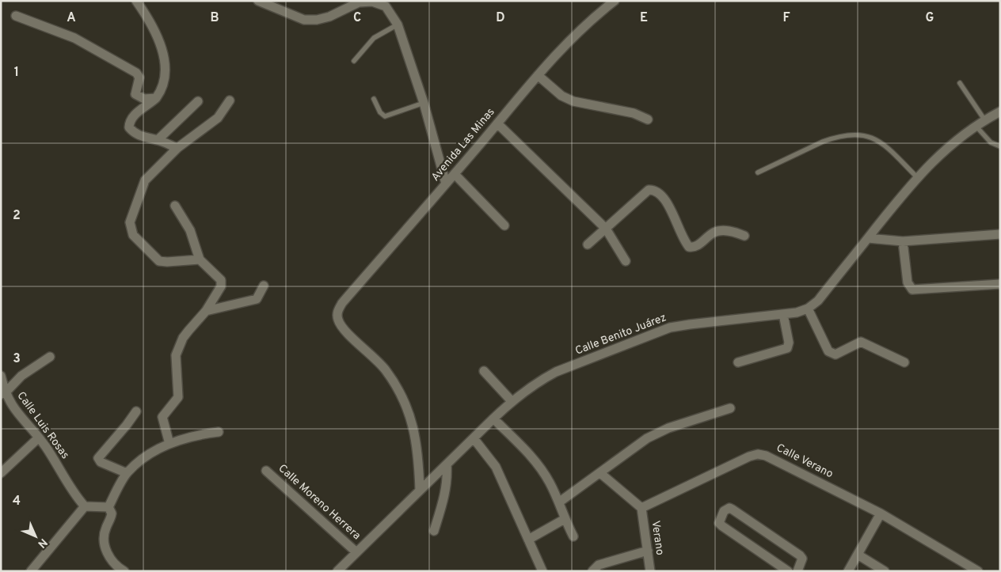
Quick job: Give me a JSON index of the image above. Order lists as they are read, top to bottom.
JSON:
{
  "streets": {
    "street": [
      "Avenida Las Minas",
      "Calle Benito Juárez",
      "Calle Luis Rosas",
      "Calle Verano",
      "Calle Moreno Herrera",
      "Verano"
    ]
  },
  "crossings": [
    ["Avenida Las Minas", "Calle Benito Juárez"],
    ["Calle Benito Juárez", "Calle Moreno Herrera"],
    ["Calle Verano", "Verano"]
  ],
  "north": "bottom right",
  "grid": {
    "columns": [
      "A",
      "B",
      "C",
      "D",
      "E",
      "F",
      "G"
    ],
    "rows": [
      "1",
      "2",
      "3",
      "4"
    ]
  }
}
